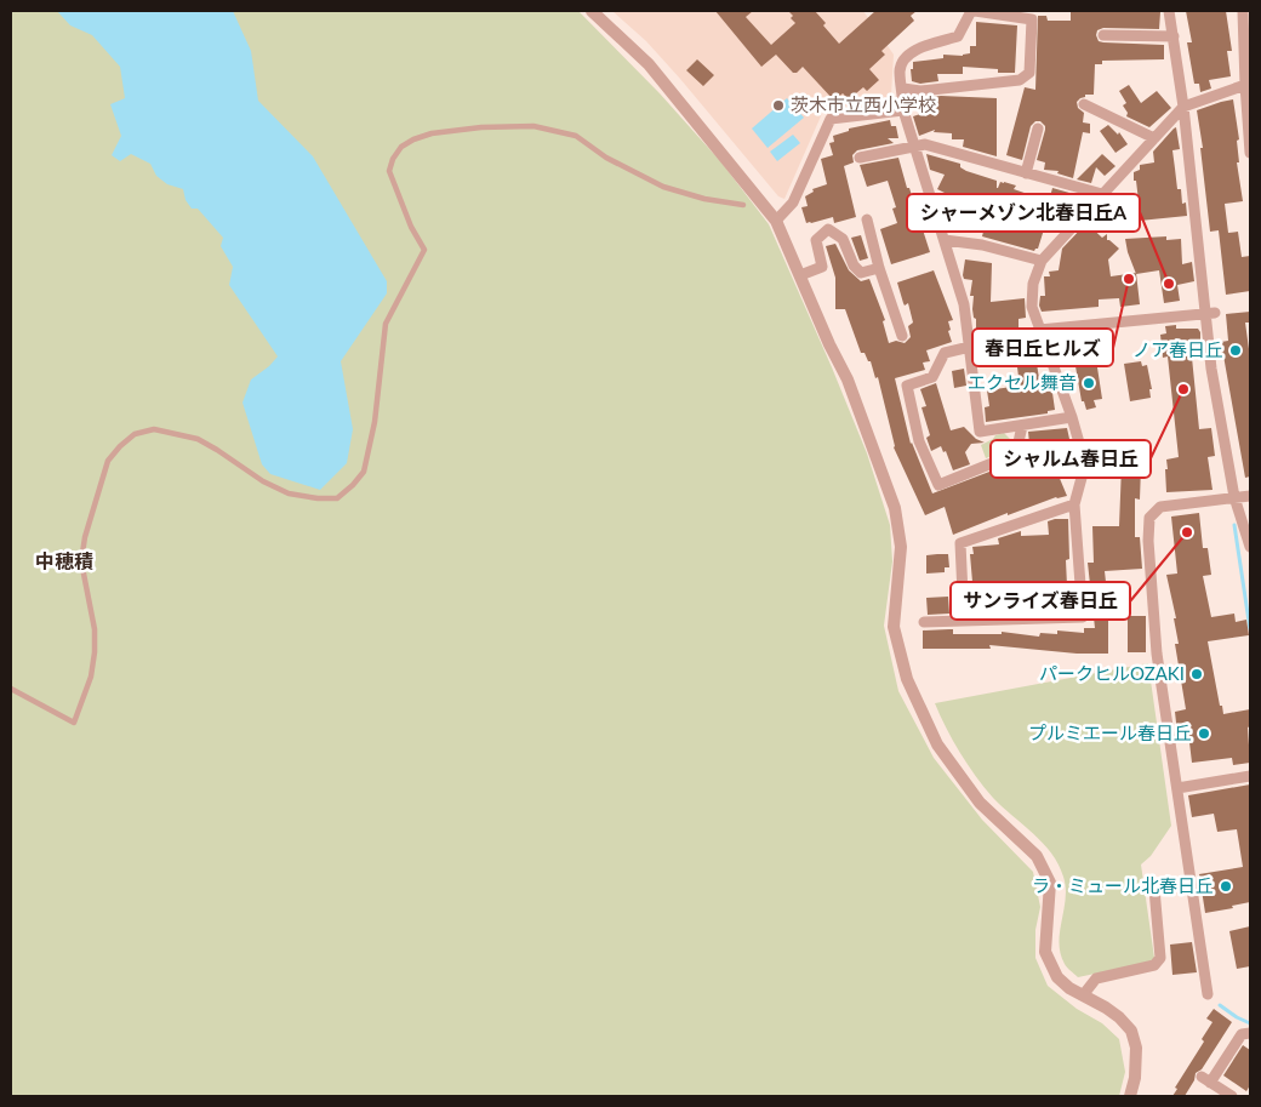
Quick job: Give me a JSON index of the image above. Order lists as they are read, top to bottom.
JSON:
{
  "districts": ["中穂積"],
  "places": [
    "茨木市立西小学校",
    "春日丘ヒルズ",
    "シャーメゾン北春日丘A",
    "ノア春日丘",
    "エクセル舞音",
    "シャルム春日丘",
    "サンライズ春日丘",
    "パークヒルOZAKI",
    "プルミエール春日丘",
    "ラ・ミュール北春日丘"
  ]
}
